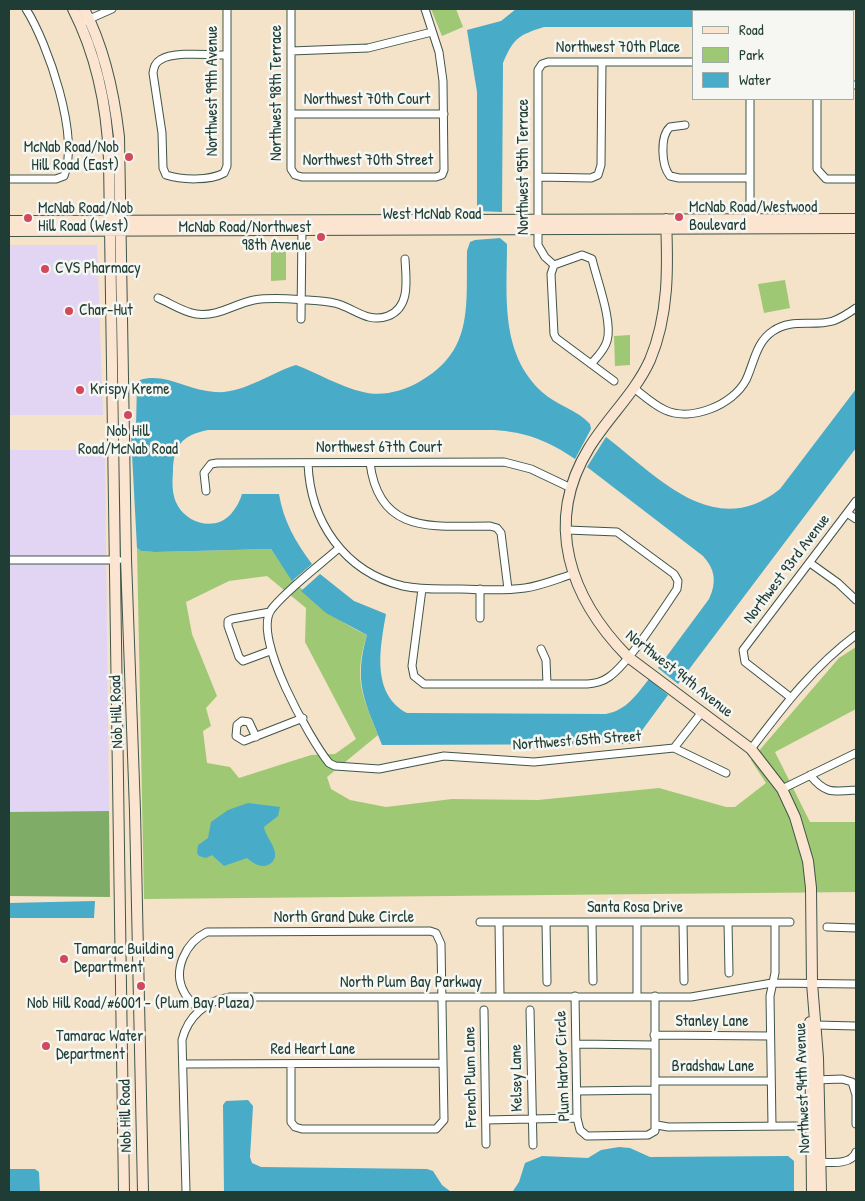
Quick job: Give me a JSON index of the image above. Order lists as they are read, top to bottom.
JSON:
{
  "streets": {
    "main road": ["West McNab Road", "Northwest 94th Avenue", "Nob Hill Road"],
    "street": [
      "Northwest 70th Place",
      "Northwest 99th Avenue",
      "Northwest 98th Terrace",
      "Northwest 70th Court",
      "Northwest 70th Street",
      "Northwest 95th Terrace",
      "Northwest 67th Court",
      "Northwest 93rd Avenue",
      "Northwest 65th Street",
      "Santa Rosa Drive",
      "North Grand Duke Circle",
      "North Plum Bay Parkway",
      "Stanley Lane",
      "Red Heart Lane",
      "Plum Harbor Circle",
      "Bradshaw Lane",
      "French Plum Lane",
      "Kelsey Lane"
    ]
  },
  "crossings": [
    ["Northwest 70th Place", "Northwest 95th Terrace"],
    ["Northwest 98th Terrace", "Northwest 70th Court"],
    ["Northwest 98th Terrace", "Northwest 70th Street"],
    ["Northwest 70th Court", "Northwest 70th Street"],
    ["Northwest 95th Terrace", "West McNab Road"],
    ["West McNab Road", "Northwest 94th Avenue"],
    ["West McNab Road", "Nob Hill Road"],
    ["Northwest 67th Court", "Northwest 94th Avenue"],
    ["Northwest 94th Avenue", "North Plum Bay Parkway"],
    ["North Grand Duke Circle", "North Plum Bay Parkway"],
    ["North Plum Bay Parkway", "Red Heart Lane"],
    ["North Plum Bay Parkway", "Plum Harbor Circle"]
  ],
  "places": [
    "McNab Road/Nob Hill Road (East)",
    "McNab Road/Westwood Boulevard",
    "McNab Road/Nob Hill Road (West)",
    "McNab Road/Northwest 98th Avenue",
    "CVS Pharmacy",
    "Char-Hut",
    "Krispy Kreme",
    "Nob Hill Road/McNab Road",
    "Tamarac Building Department",
    "Nob Hill Road/#6001 - (Plum Bay Plaza)",
    "Tamarac Water Department"
  ],
  "legend": ["Road", "Park", "Water"]
}
